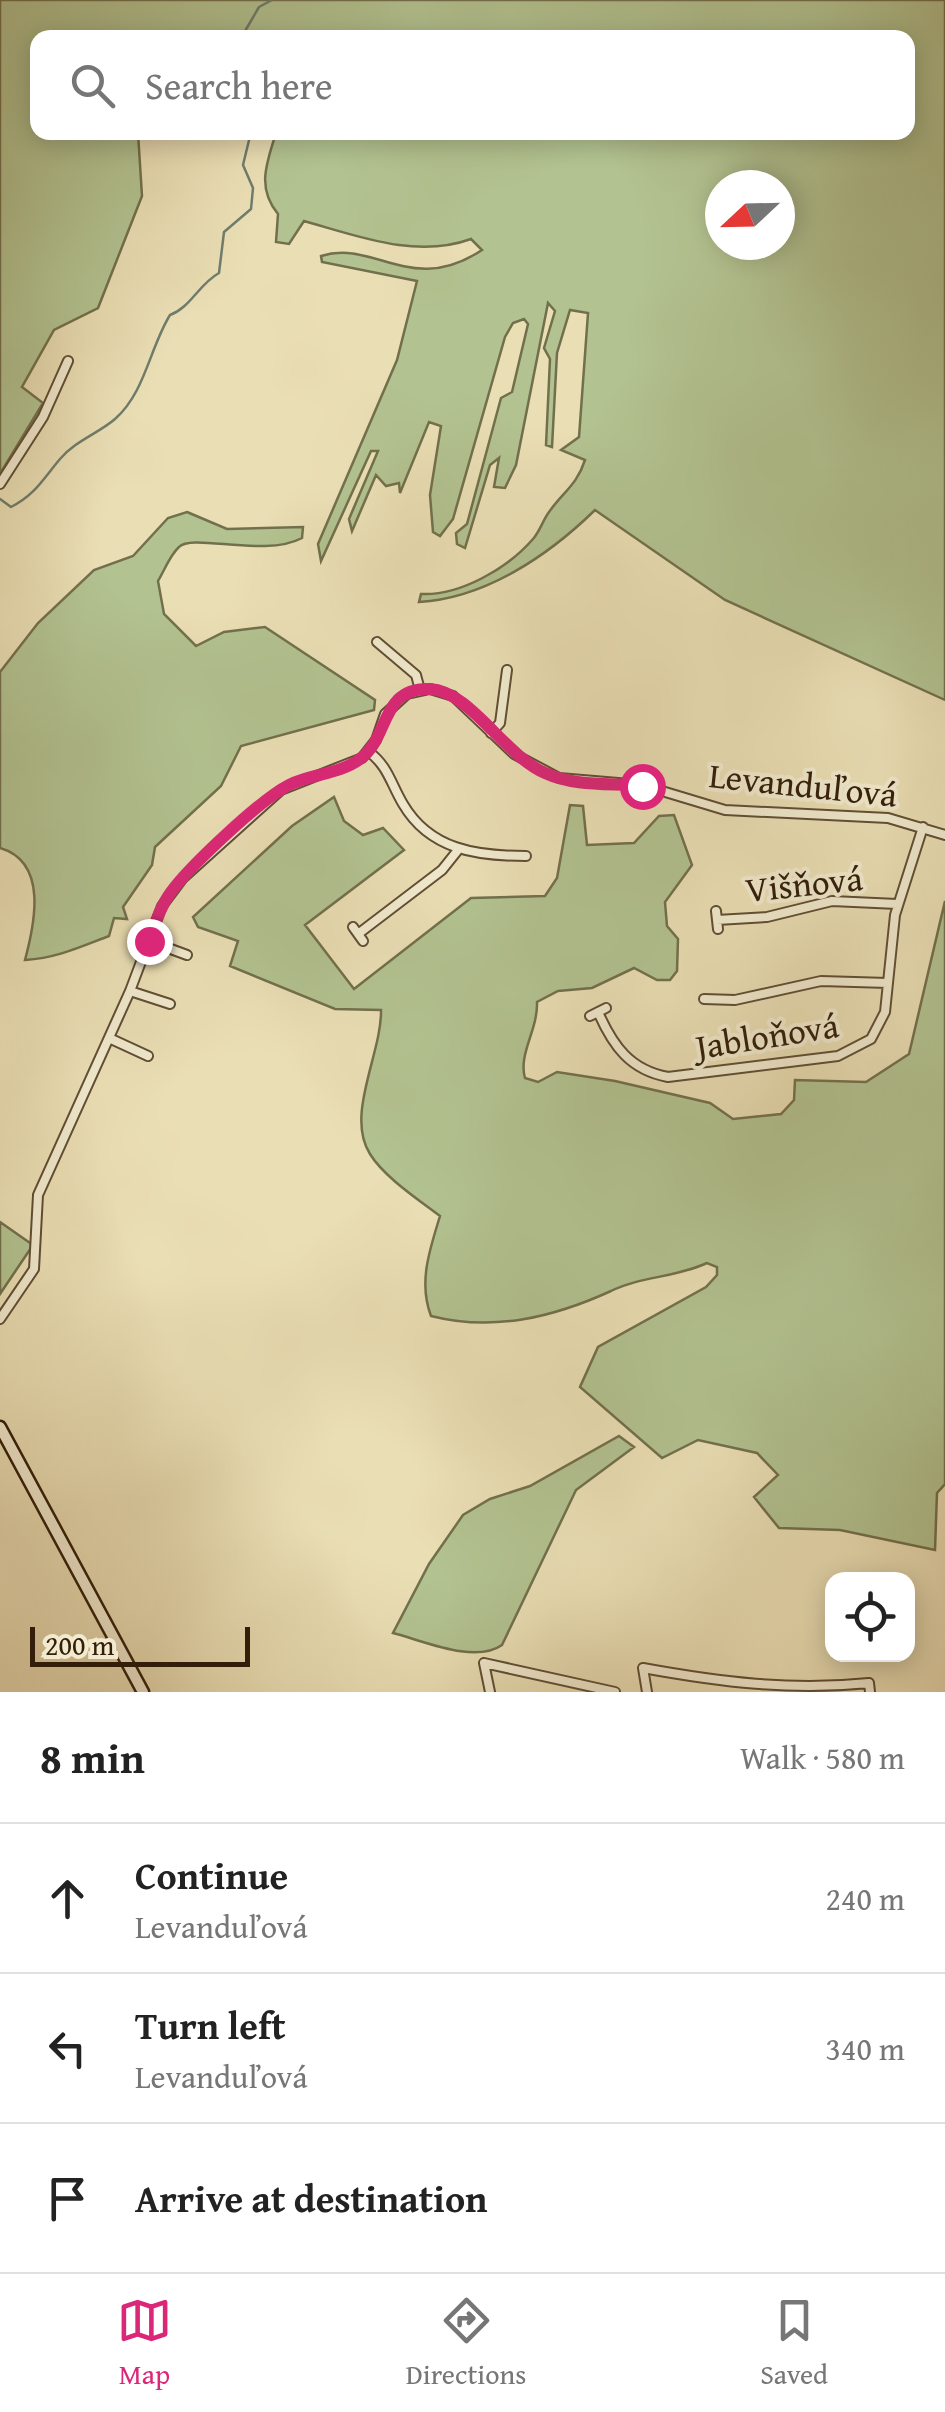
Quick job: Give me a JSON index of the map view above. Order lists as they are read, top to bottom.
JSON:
{
  "streets": {
    "street": ["Levanduľová", "Višňová", "Jabloňová"]
  },
  "crossings": [
    ["Levanduľová", "Jabloňová"],
    ["Višňová", "Jabloňová"]
  ],
  "scale_bar": "200 m",
  "north": "left",
  "page": {
    "search": "Search here",
    "scale": "200 m",
    "heading": ["8 min", "Walk · 580 m"],
    "list": [
      ["Continue", "Levanduľová", "240 m"],
      ["Turn left", "Levanduľová", "340 m"],
      "Arrive at destination"
    ],
    "nav": ["Map", "Directions", "Saved"]
  }
}
